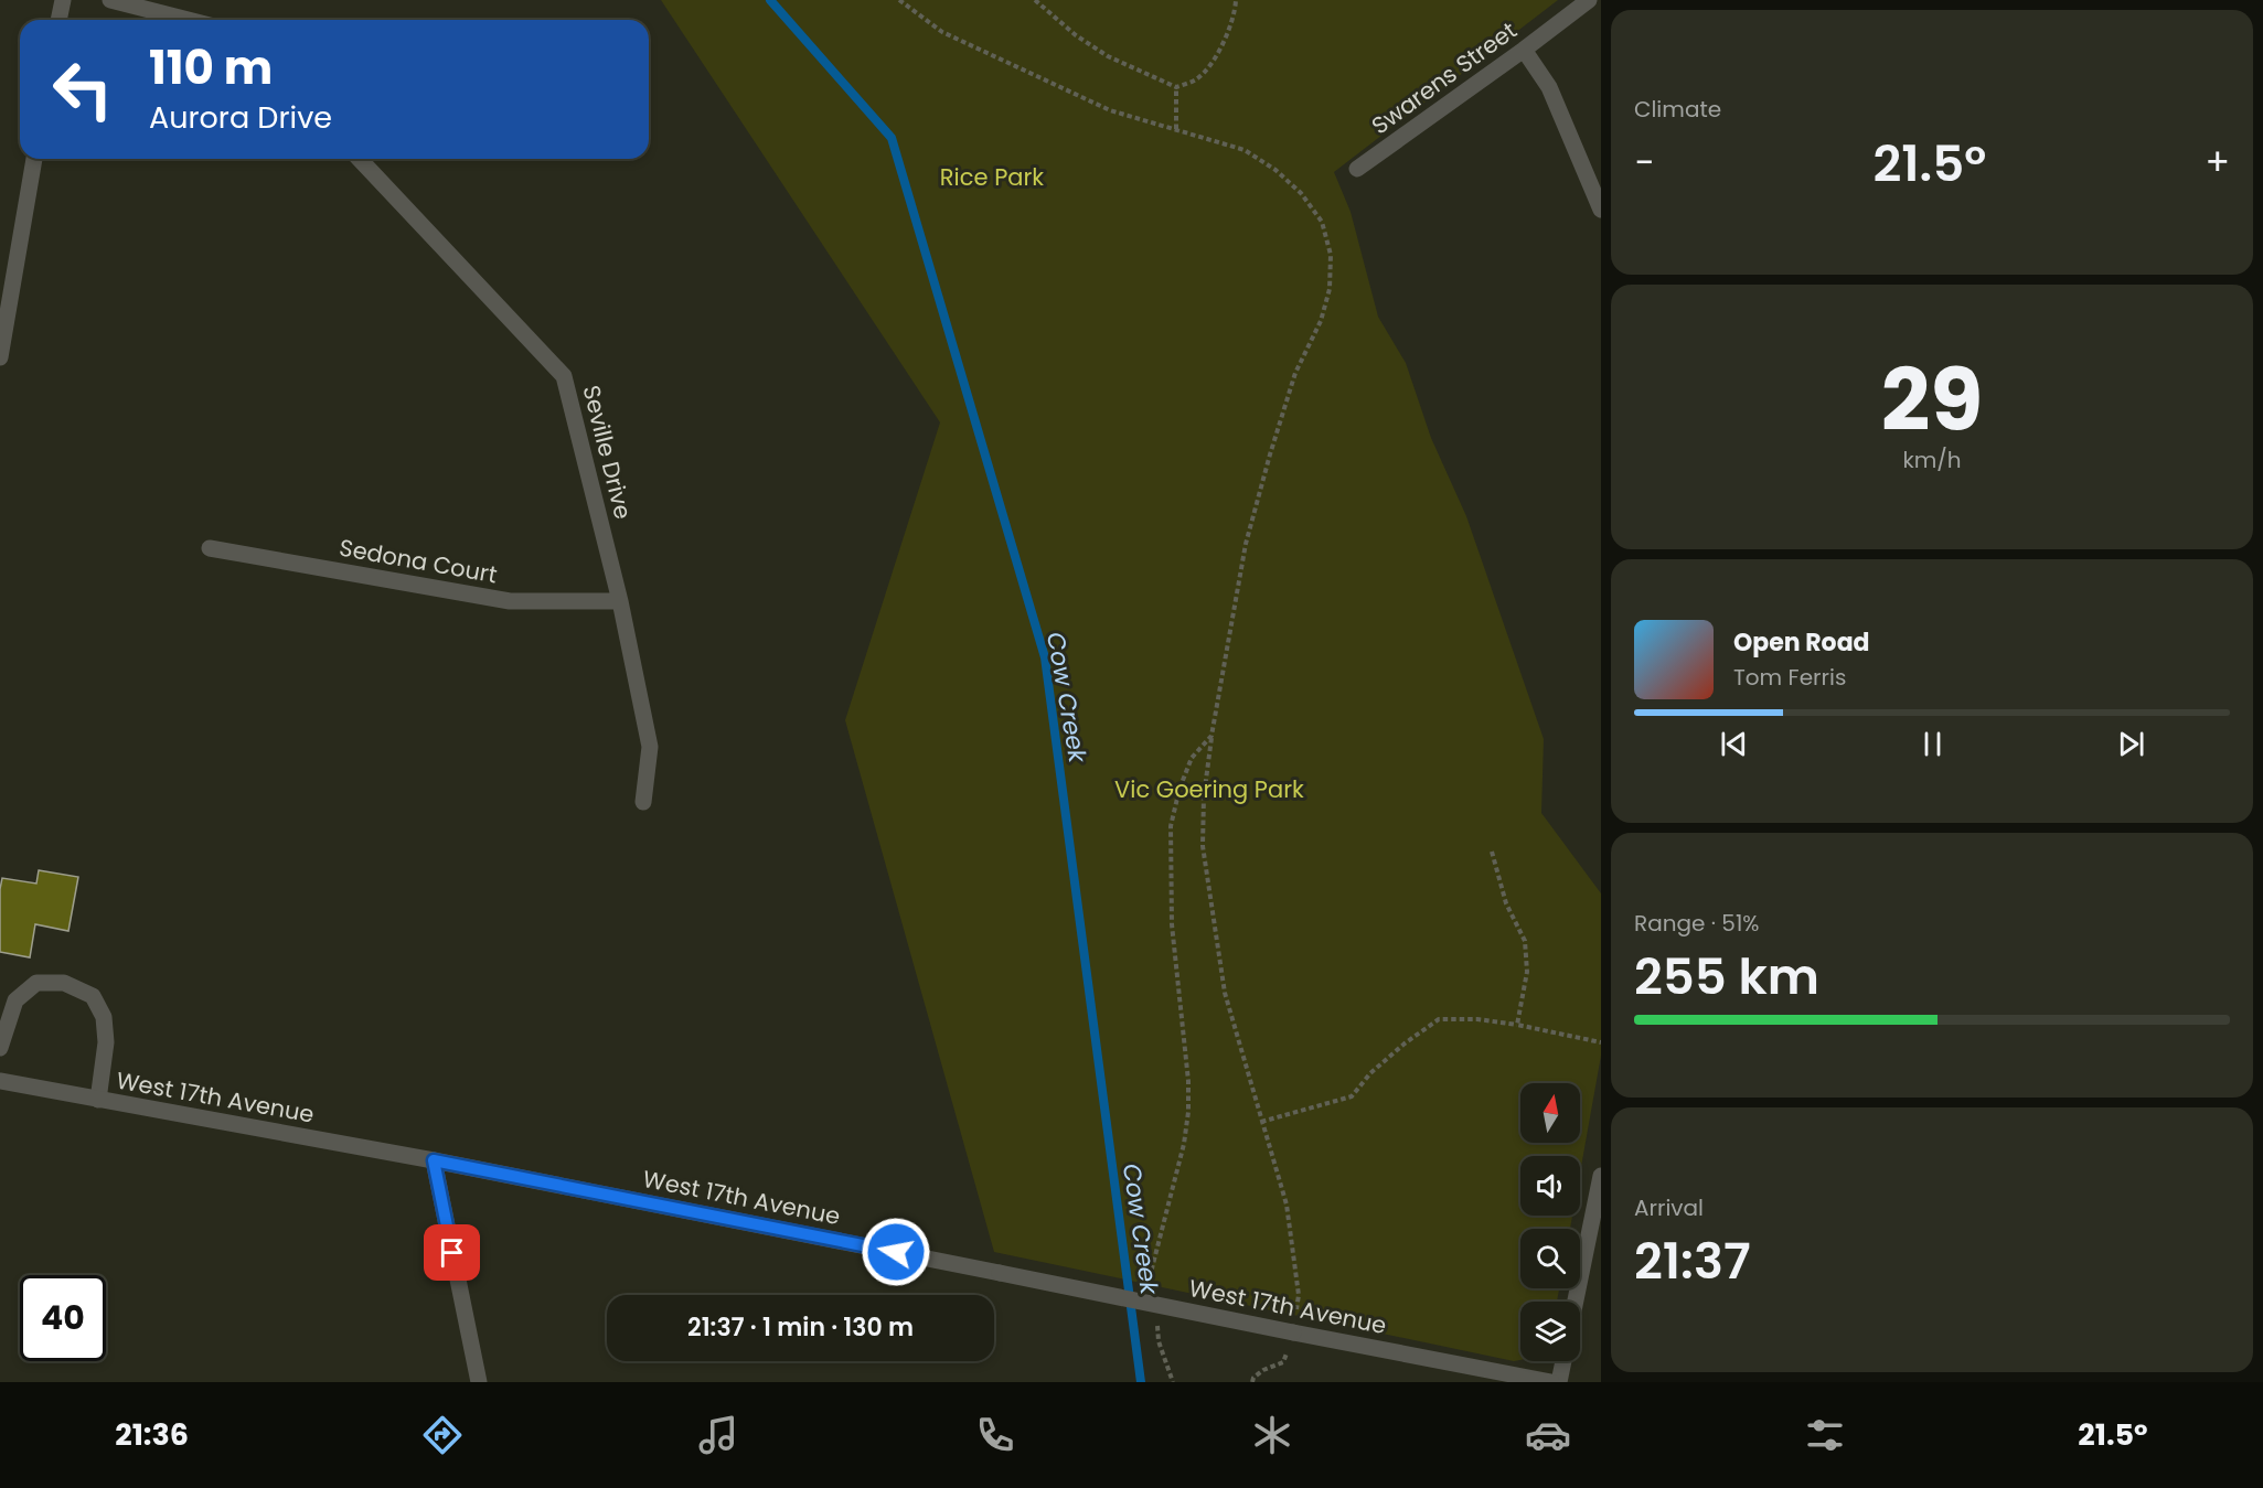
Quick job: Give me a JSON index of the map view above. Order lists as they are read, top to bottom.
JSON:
{
  "streets": {
    "street": [
      "Swarens Street",
      "Seville Drive",
      "Sedona Court",
      "West 17th Avenue"
    ]
  },
  "crossings": [
    ["Seville Drive", "Sedona Court"]
  ],
  "water": ["Cow Creek"],
  "parks": ["Rice Park", "Vic Goering Park"],
  "north": "top",
  "page": {
    "tile": [
      "Climate",
      ["29", "km/h"],
      ["Range · 51%", "255 km"],
      ["Arrival", "21:37"]
    ],
    "turn": ["110 m", "Aurora Drive"],
    "heat": ["−", "21.5°", "+"],
    "song": ["Open Road", "Tom Ferris"],
    "limit": "40",
    "trip": "21:37 · 1 min · 130 m",
    "tabs": ["21:36", "21.5°"]
  }
}
